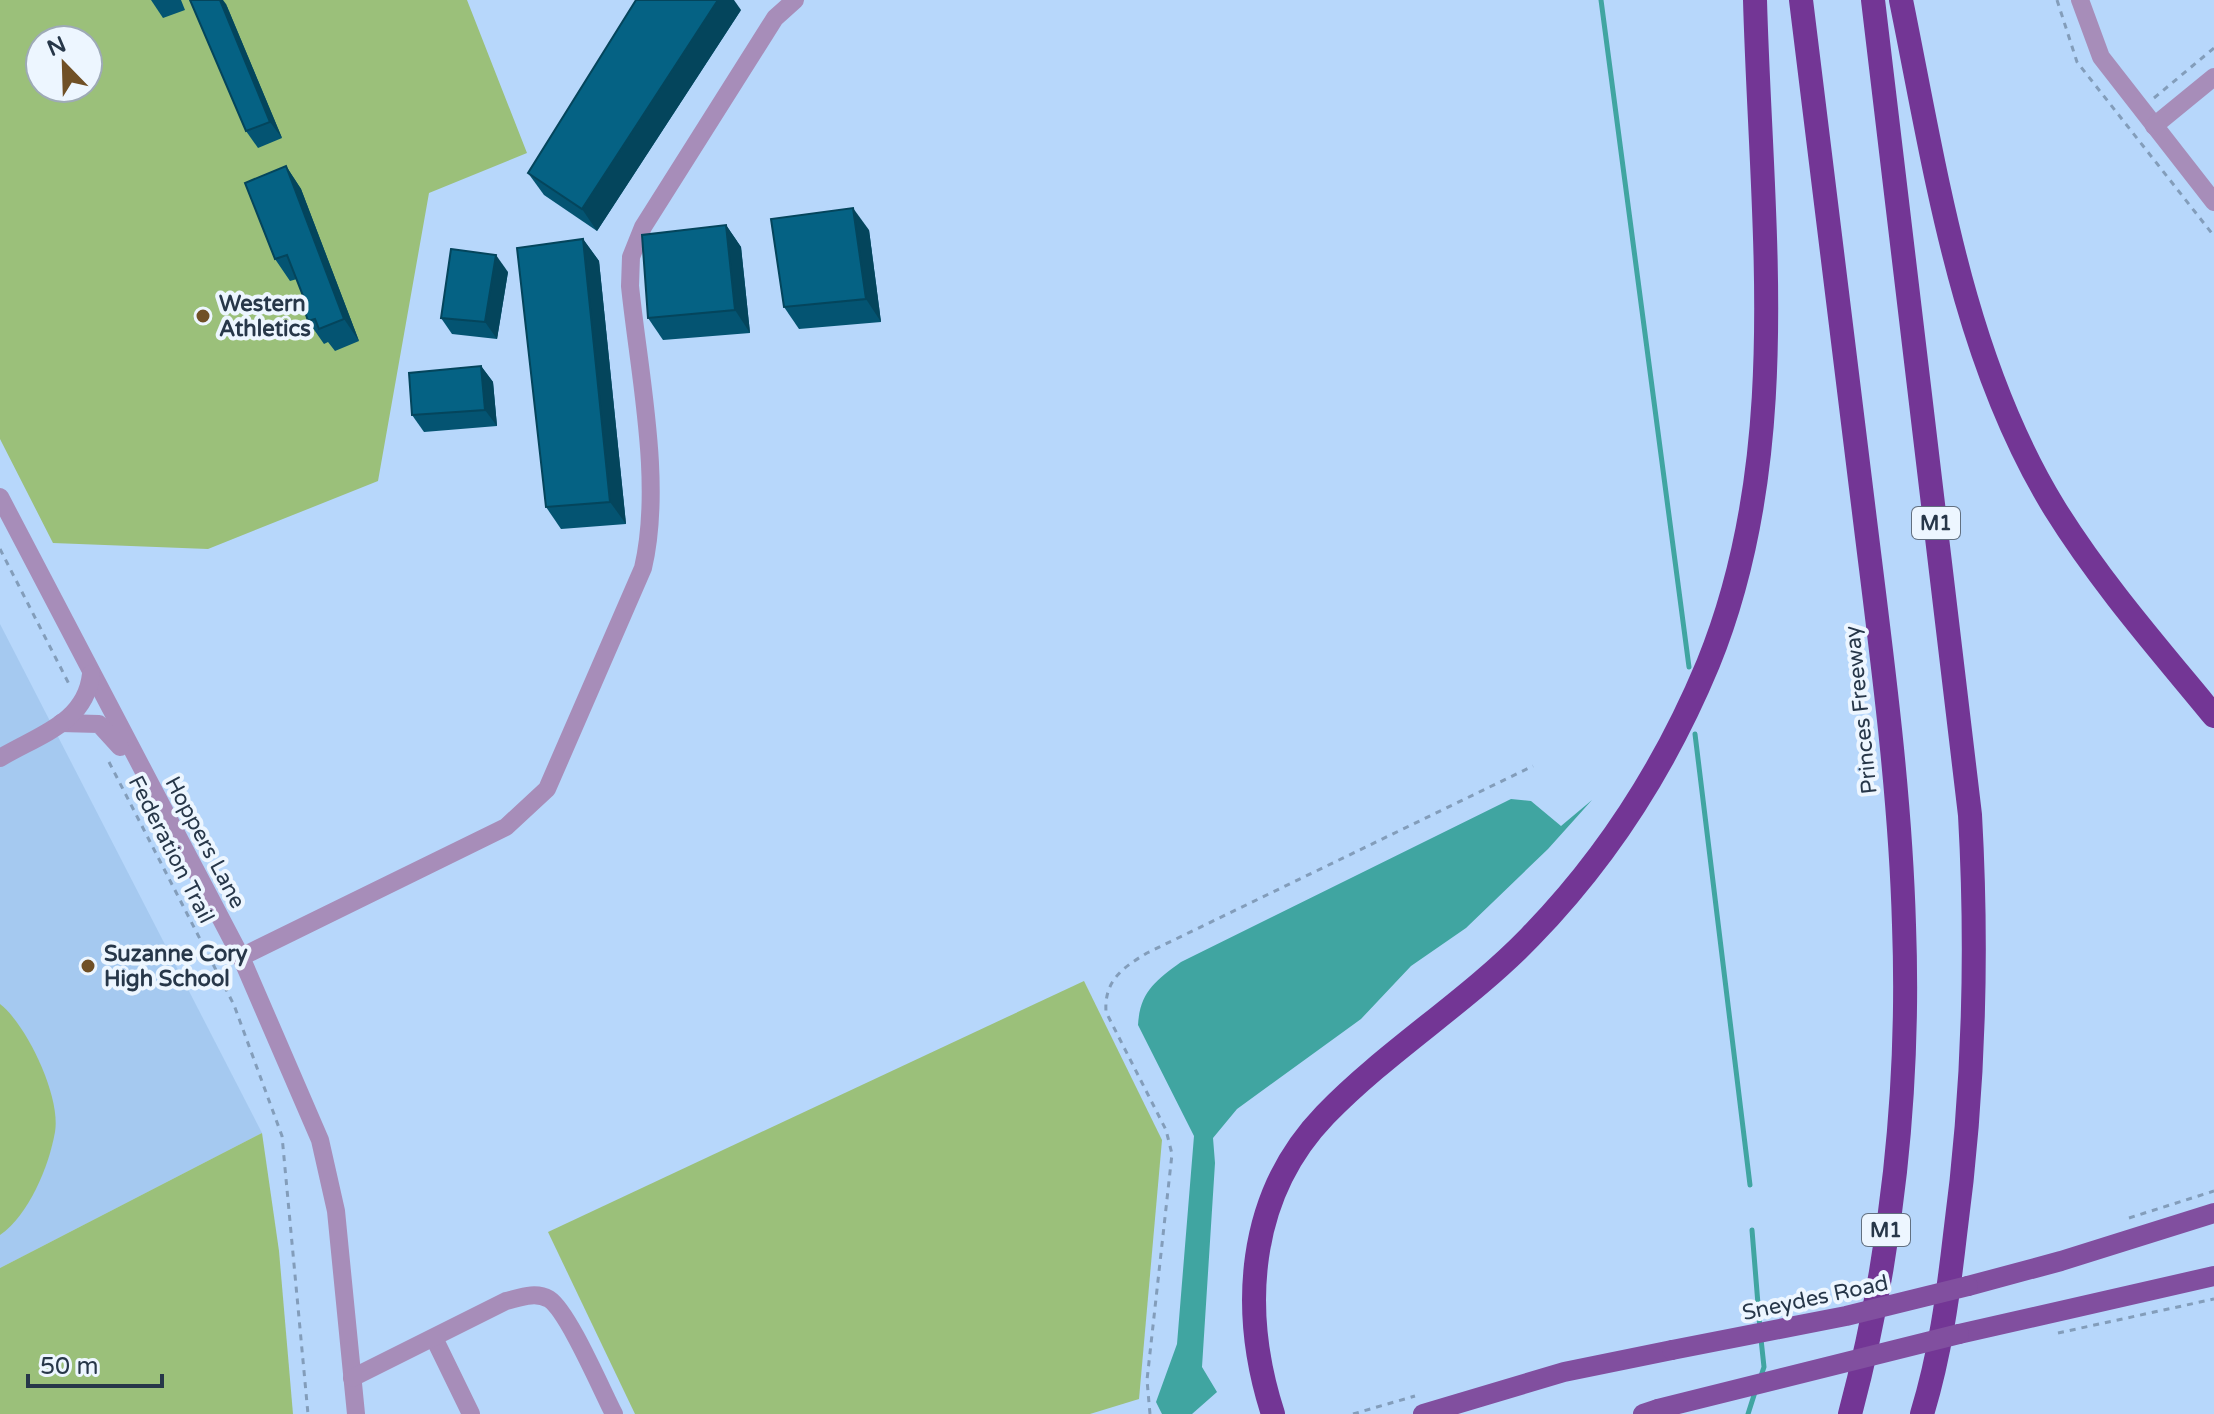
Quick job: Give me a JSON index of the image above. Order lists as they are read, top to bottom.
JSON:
{
  "streets": {
    "highway": ["M1", "Princes Freeway"],
    "main road": ["Sneydes Road"],
    "street": ["Hoppers Lane"],
    "path": ["Federation Trail"]
  },
  "places": ["Western Athletics", "Suzanne Cory High School"],
  "scale_bar": "50 m",
  "north": "top left"
}
